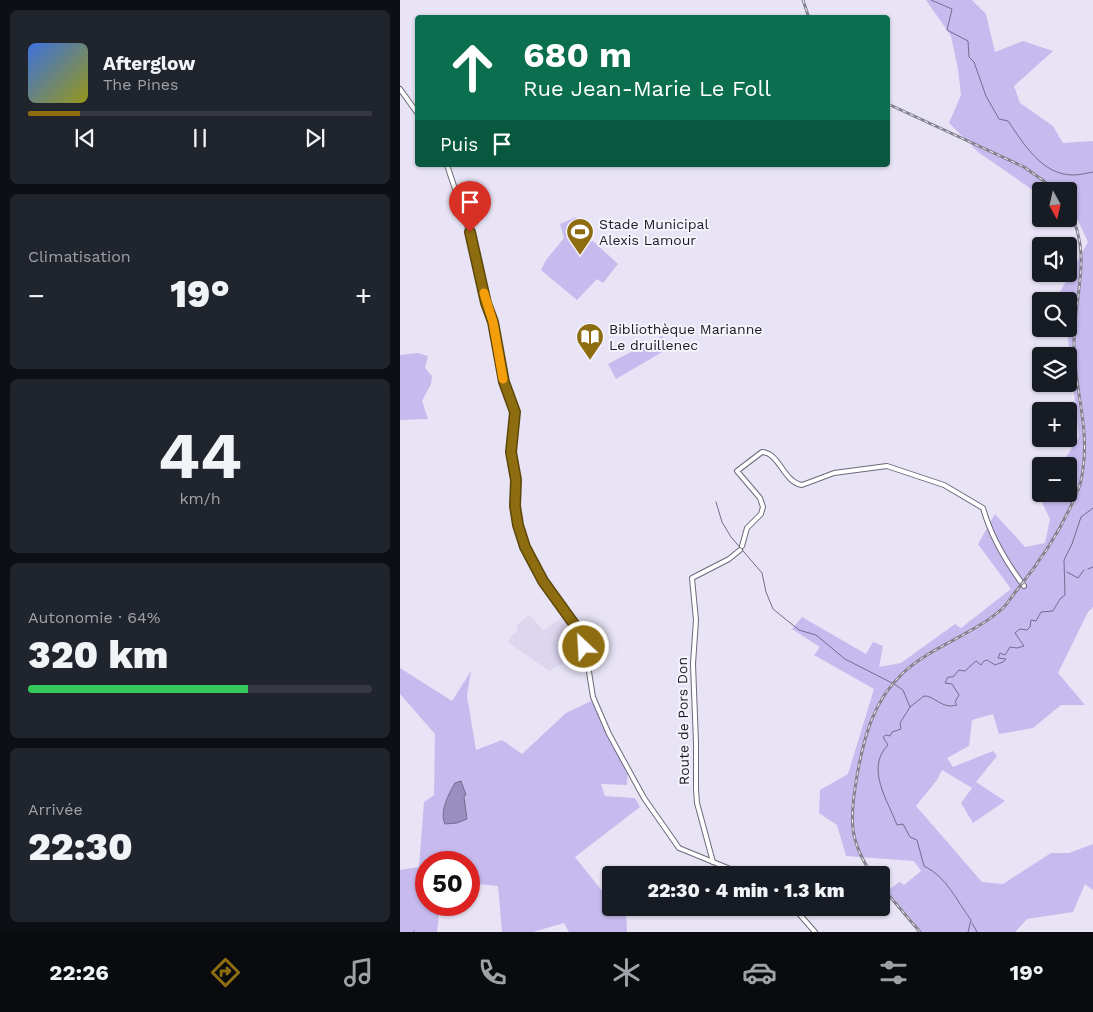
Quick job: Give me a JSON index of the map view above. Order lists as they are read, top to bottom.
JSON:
{
  "streets": {
    "main road": ["Route de Pors Don"]
  },
  "places": {
    "sports": ["Stade Municipal Alexis Lamour"],
    "library": ["Bibliothèque Marianne Le druillenec"]
  },
  "north": "bottom",
  "page": {
    "turn": ["680 m", "Rue Jean-Marie Le Foll"],
    "song": ["Afterglow", "The Pines"],
    "then": "Puis",
    "map_buttons": ["+", "−"],
    "tile": [
      "Climatisation",
      ["44", "km/h"],
      ["Autonomie · 64%", "320 km"],
      ["Arrivée", "22:30"]
    ],
    "heat": ["−", "19°", "+"],
    "limit": "50",
    "trip": "22:30 · 4 min · 1.3 km",
    "tabs": ["22:26", "19°"]
  }
}
